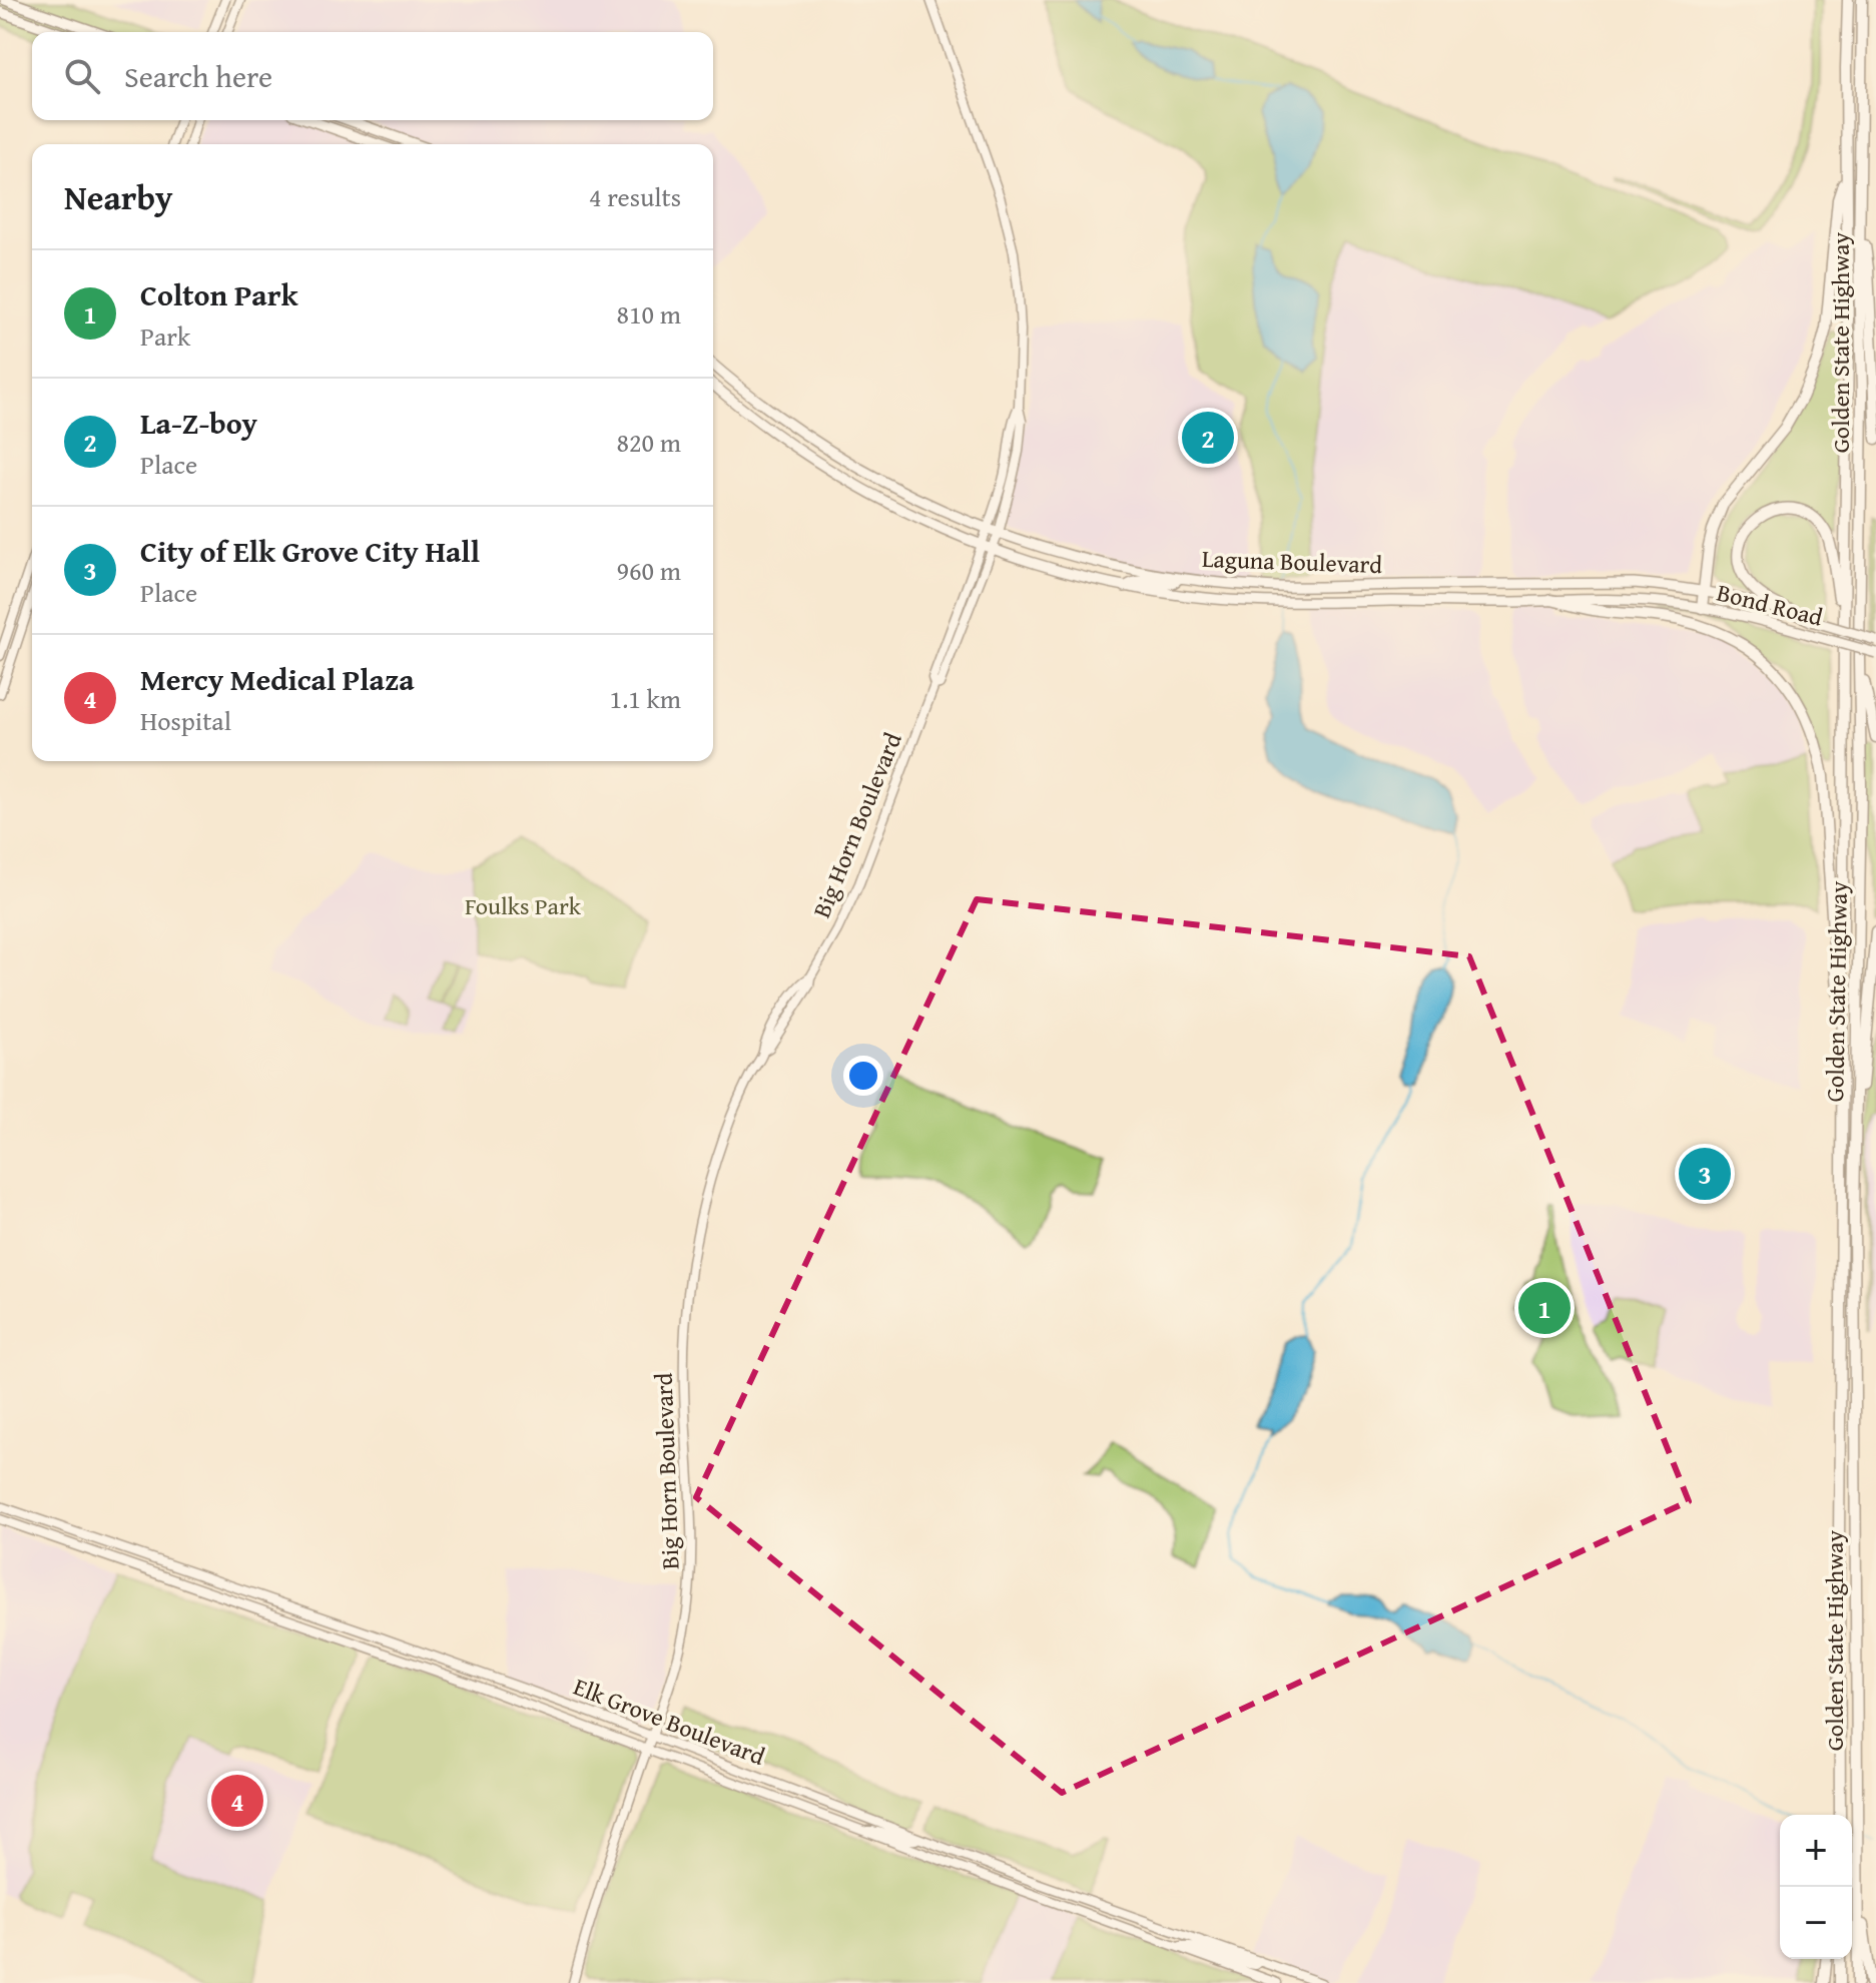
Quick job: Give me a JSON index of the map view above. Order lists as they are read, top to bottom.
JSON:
{
  "streets": {
    "highway": ["Golden State Highway"],
    "main road": [
      "Laguna Boulevard",
      "Bond Road",
      "Big Horn Boulevard",
      "Elk Grove Boulevard"
    ]
  },
  "crossings": [
    ["Laguna Boulevard", "Bond Road"],
    ["Laguna Boulevard", "Big Horn Boulevard"],
    ["Big Horn Boulevard", "Elk Grove Boulevard"]
  ],
  "parks": ["Foulks Park"],
  "page": {
    "search": "Search here",
    "heading": ["Nearby", "4 results"],
    "list": [
      {
        "mark": "1",
        "name": "Colton Park",
        "note": "Park",
        "value": "810 m"
      },
      {
        "mark": "2",
        "name": "La-Z-boy",
        "note": "Place",
        "value": "820 m"
      },
      {
        "mark": "3",
        "name": "City of Elk Grove City Hall",
        "note": "Place",
        "value": "960 m"
      },
      {
        "mark": "4",
        "name": "Mercy Medical Plaza",
        "note": "Hospital",
        "value": "1.1 km"
      }
    ],
    "pins": [
      "2",
      "3",
      "1",
      "4"
    ],
    "map_buttons": ["+", "−"]
  }
}
